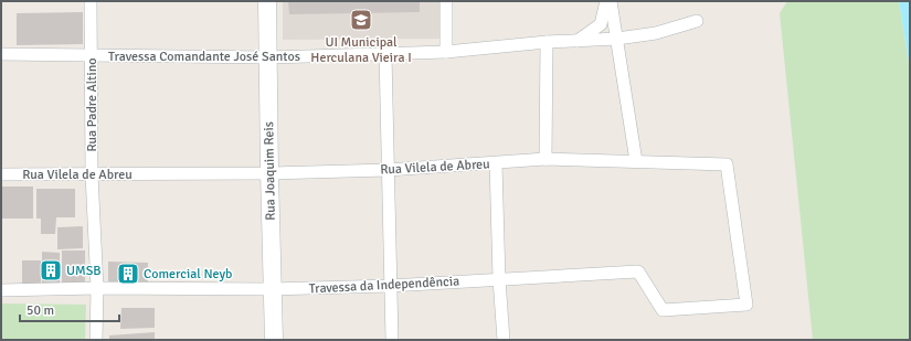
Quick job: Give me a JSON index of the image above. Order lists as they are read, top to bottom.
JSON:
{
  "streets": {
    "street": [
      "Travessa Comandante José Santos",
      "Rua Padre Altino",
      "Rua Vilela de Abreu",
      "Rua Joaquim Reis",
      "Travessa da Independência"
    ]
  },
  "crossings": [
    ["Travessa Comandante José Santos", "Rua Padre Altino"],
    ["Travessa Comandante José Santos", "Rua Joaquim Reis"],
    ["Rua Padre Altino", "Rua Vilela de Abreu"],
    ["Rua Padre Altino", "Travessa da Independência"],
    ["Rua Vilela de Abreu", "Rua Joaquim Reis"],
    ["Rua Vilela de Abreu", "Travessa da Independência"],
    ["Rua Joaquim Reis", "Travessa da Independência"]
  ],
  "places": {
    "school or university": ["UI Municipal Herculana Vieira I"],
    "building": ["UMSB", "Comercial Neyb"]
  },
  "scale_bar": "50 m"
}
